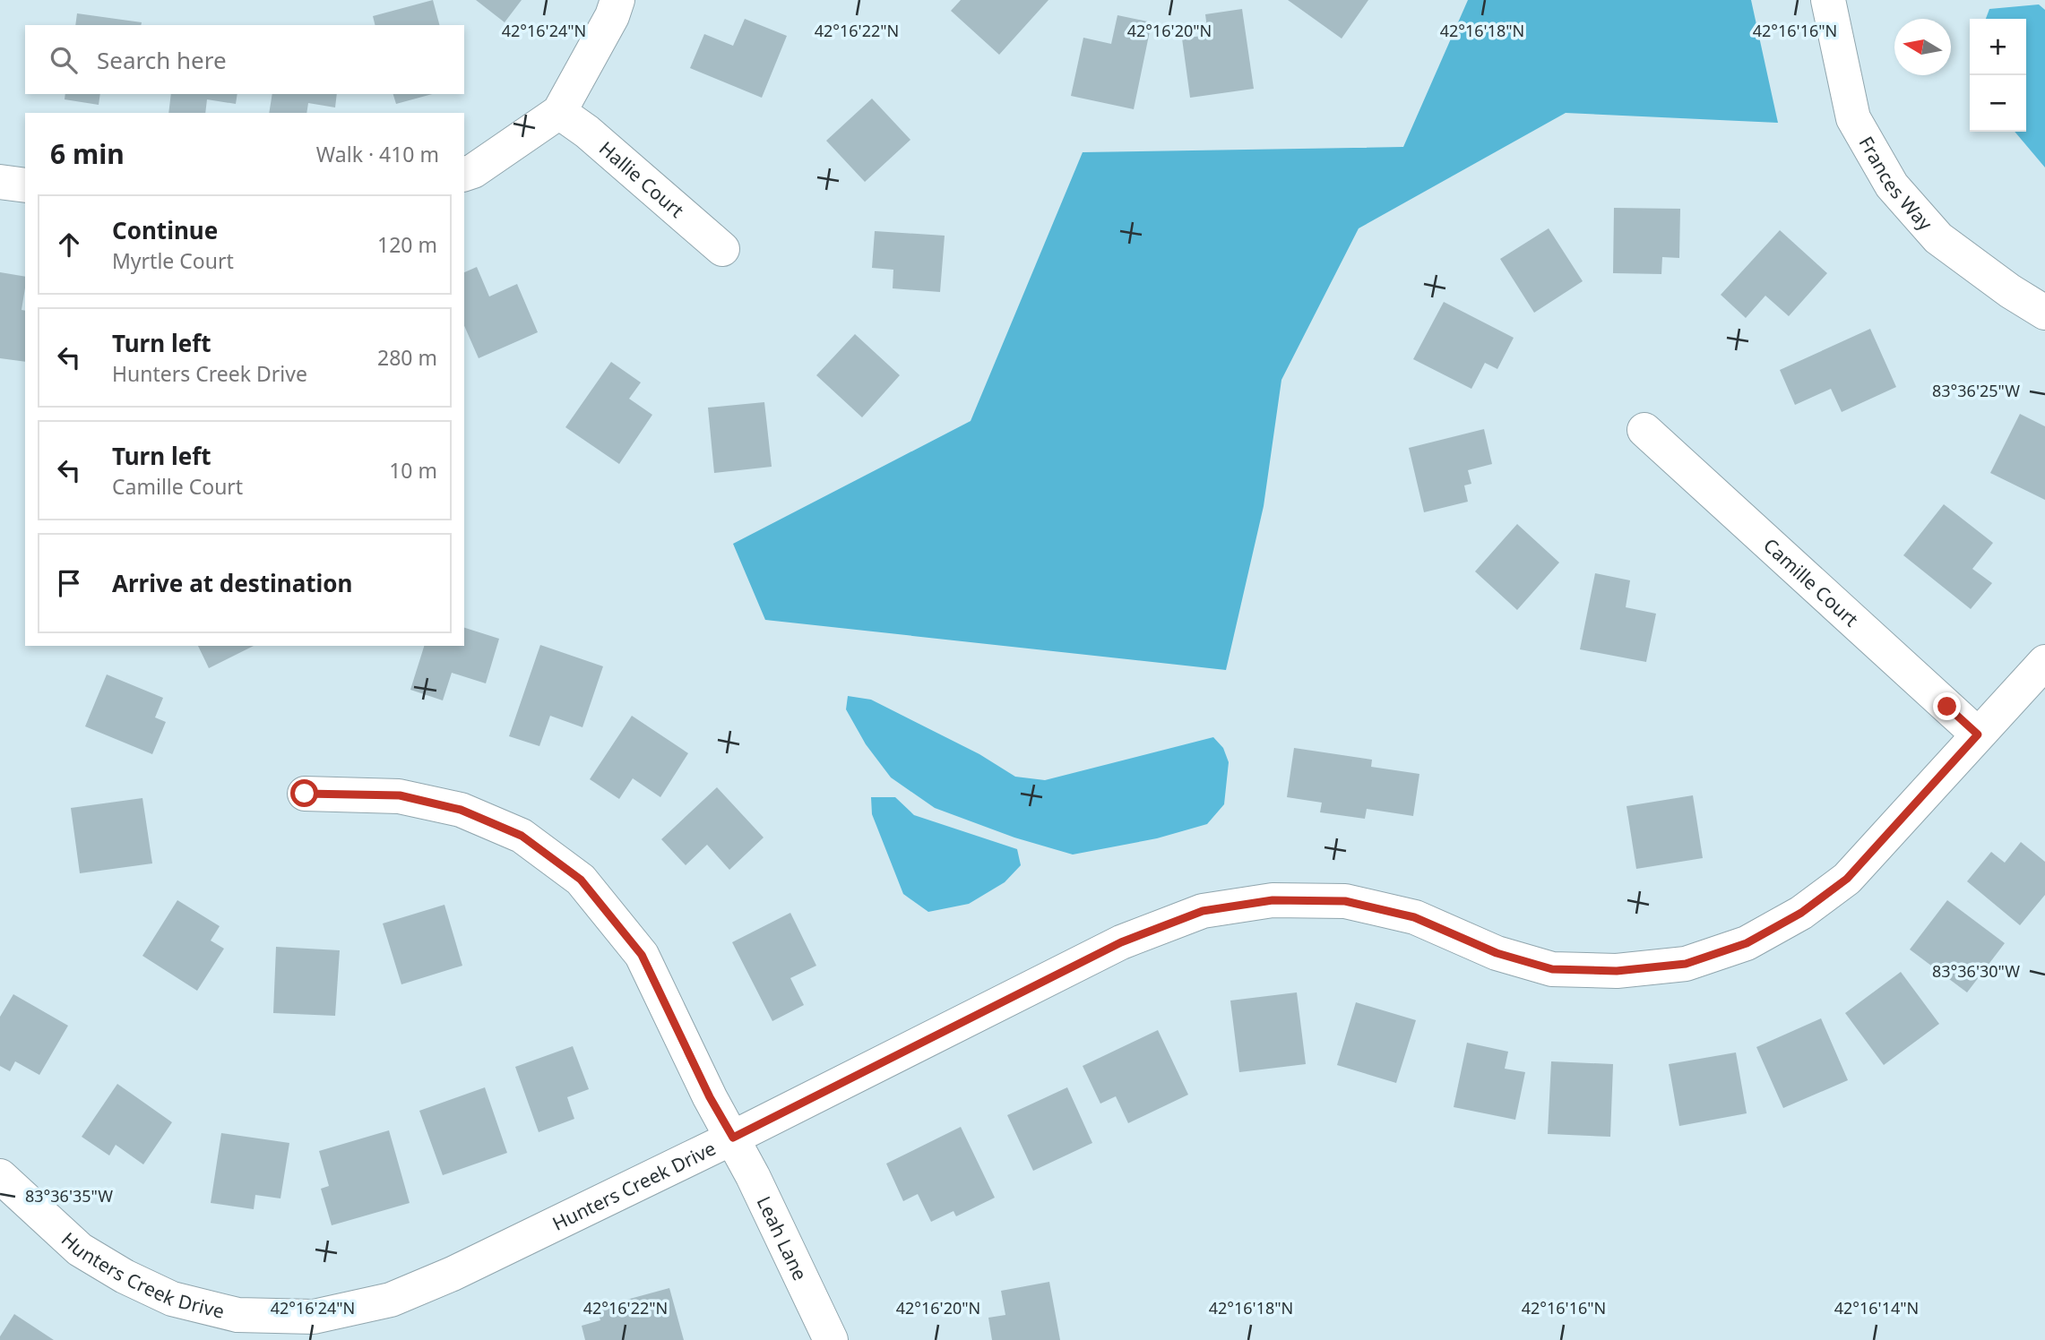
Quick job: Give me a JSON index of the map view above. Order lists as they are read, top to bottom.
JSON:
{
  "streets": {
    "street": [
      "Hallie Court",
      "Frances Way",
      "Camille Court",
      "Hunters Creek Drive",
      "Leah Lane"
    ]
  },
  "crossings": [
    ["Camille Court", "Hunters Creek Drive"],
    ["Hunters Creek Drive", "Leah Lane"]
  ],
  "north": "left",
  "page": {
    "map_buttons": ["+", "−"],
    "search": "Search here",
    "heading": ["6 min", "Walk · 410 m"],
    "list": [
      ["Continue", "Myrtle Court", "120 m"],
      ["Turn left", "Hunters Creek Drive", "280 m"],
      ["Turn left", "Camille Court", "10 m"],
      "Arrive at destination"
    ]
  },
  "coordinates": [
    "42°16'24\"N",
    "42°16'22\"N",
    "42°16'20\"N",
    "42°16'18\"N",
    "42°16'16\"N",
    "83°36'25\"W",
    "83°36'30\"W",
    "83°36'35\"W",
    "42°16'14\"N"
  ]
}
